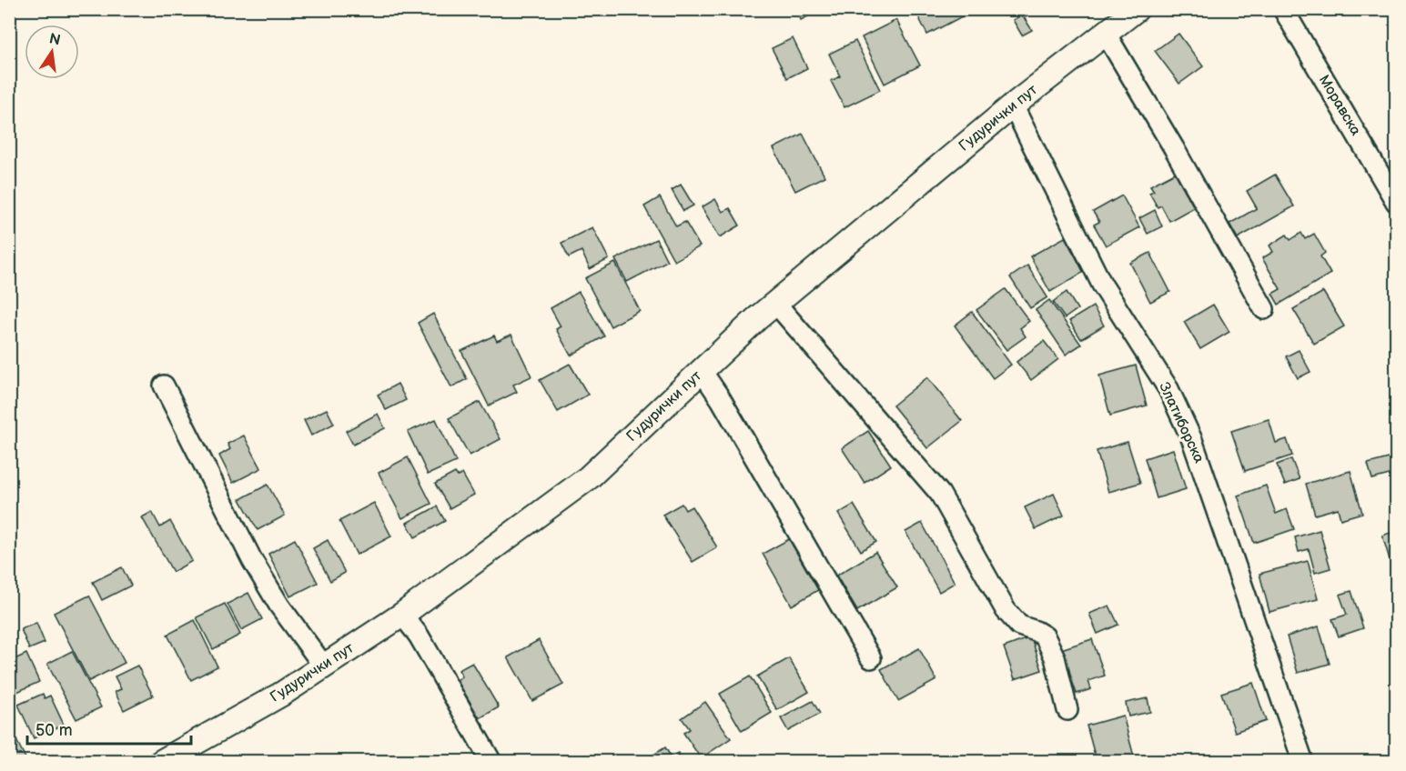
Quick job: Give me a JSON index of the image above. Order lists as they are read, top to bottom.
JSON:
{
  "streets": {
    "street": ["Моравска", "Гудурички пут", "Златиборска"]
  },
  "crossings": [
    ["Гудурички пут", "Златиборска"]
  ],
  "scale_bar": "50 m",
  "north": "top"
}
